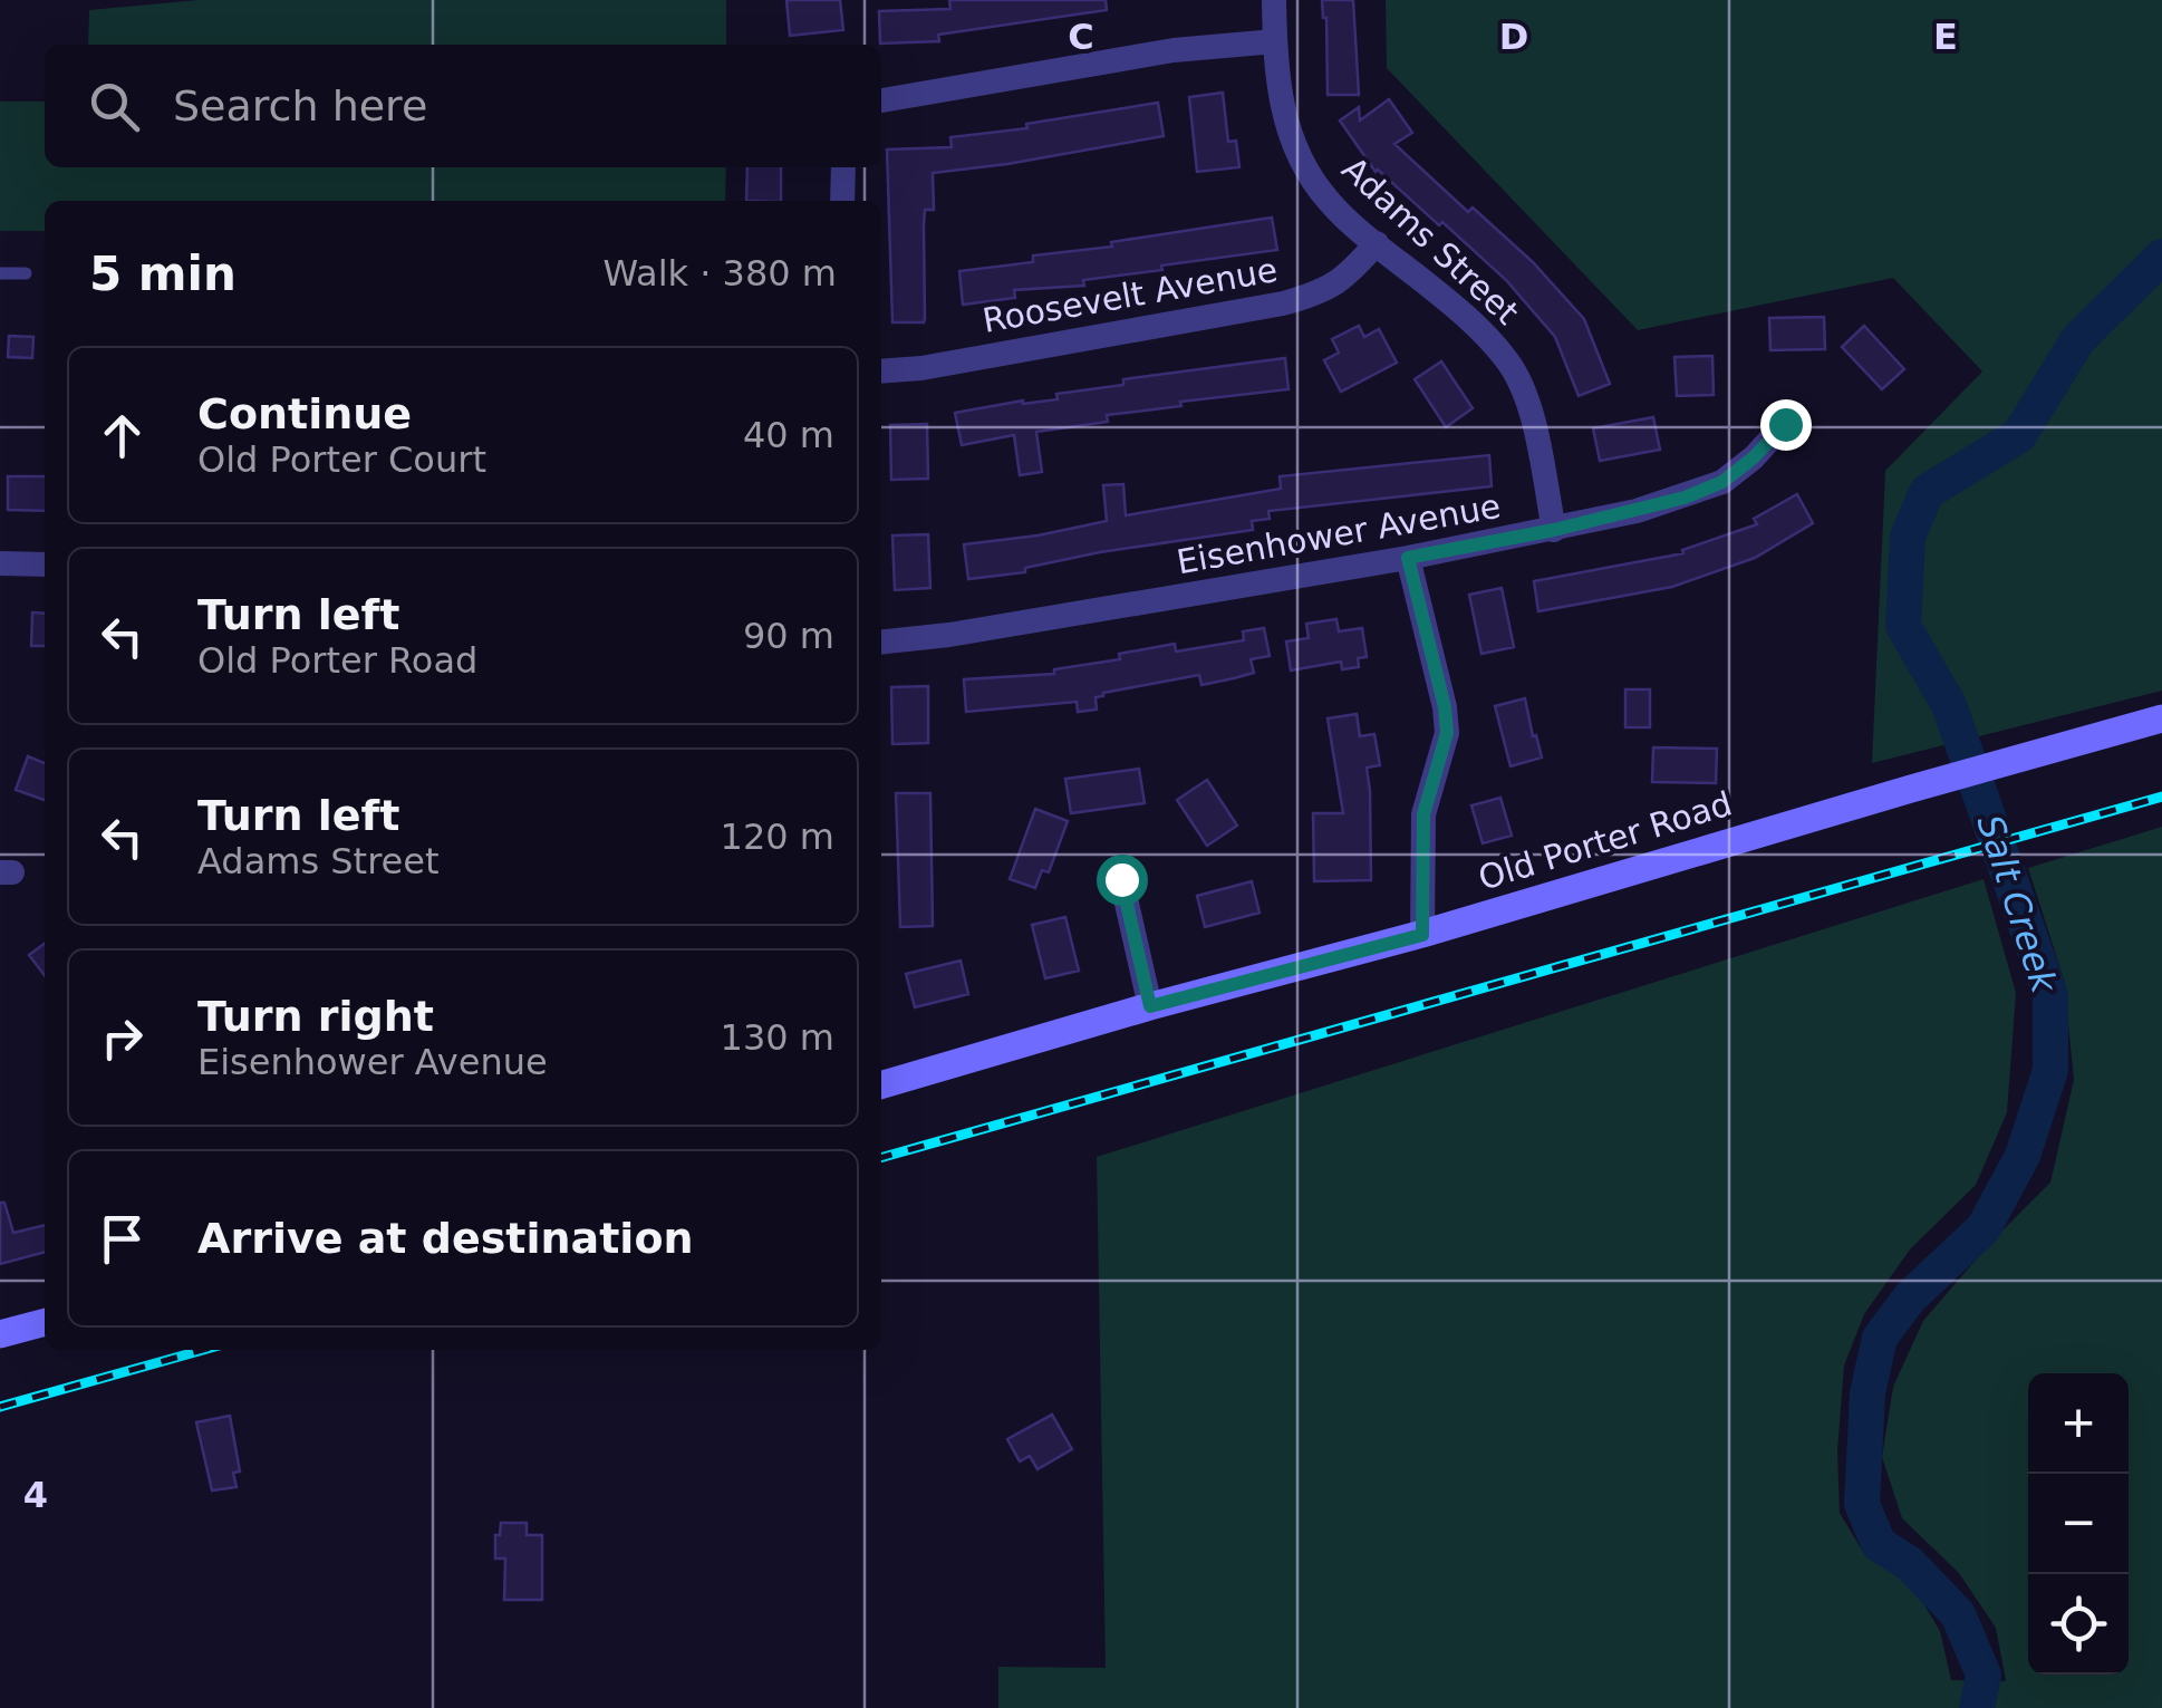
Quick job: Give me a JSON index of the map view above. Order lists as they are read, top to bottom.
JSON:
{
  "streets": {
    "street": [
      "Adams Street",
      "Roosevelt Avenue",
      "Eisenhower Avenue",
      "Old Porter Road"
    ]
  },
  "crossings": [
    ["Adams Street", "Roosevelt Avenue"],
    ["Adams Street", "Eisenhower Avenue"]
  ],
  "water": ["Salt Creek"],
  "page": {
    "search": "Search here",
    "heading": ["5 min", "Walk · 380 m"],
    "list": [
      ["Continue", "Old Porter Court", "40 m"],
      ["Turn left", "Old Porter Road", "90 m"],
      ["Turn left", "Adams Street", "120 m"],
      ["Turn right", "Eisenhower Avenue", "130 m"],
      "Arrive at destination"
    ],
    "map_buttons": ["+", "−"]
  },
  "grid": {
    "columns": ["C", "D", "E"],
    "rows": ["4"]
  }
}
